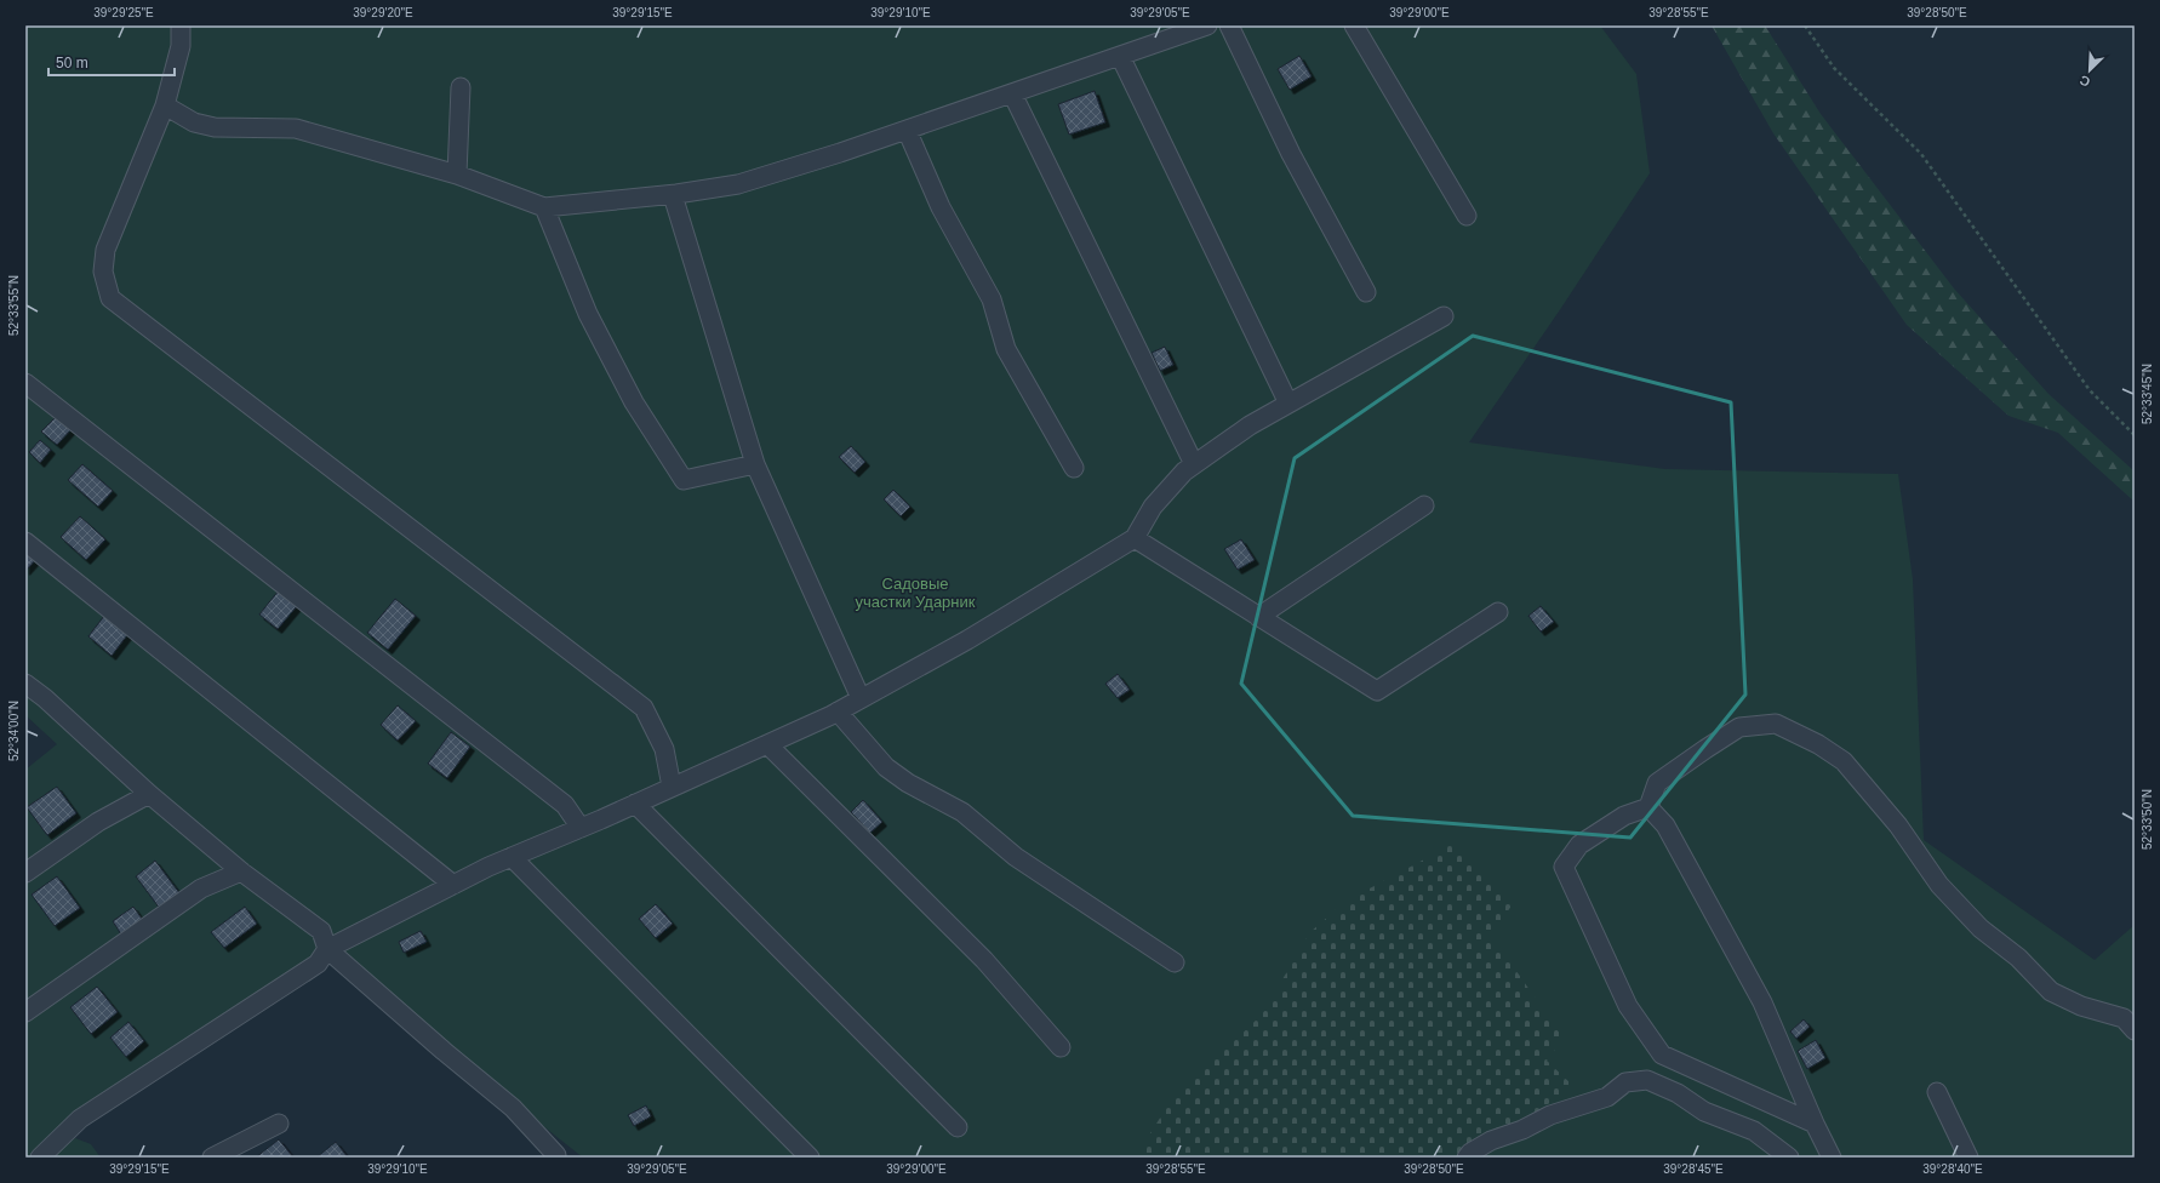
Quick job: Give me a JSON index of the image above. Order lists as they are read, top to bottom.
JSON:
{
  "parks": ["Садовые участки Ударник"],
  "scale_bar": "50 m",
  "north": "bottom left",
  "coordinates": [
    "39°29'25\"E",
    "39°29'20\"E",
    "39°29'15\"E",
    "39°29'10\"E",
    "39°29'05\"E",
    "39°29'00\"E",
    "39°28'55\"E",
    "39°28'50\"E",
    "52°33'55\"N",
    "52°33'45\"N",
    "52°34'00\"N",
    "52°33'50\"N",
    "39°28'45\"E",
    "39°28'40\"E"
  ]
}
